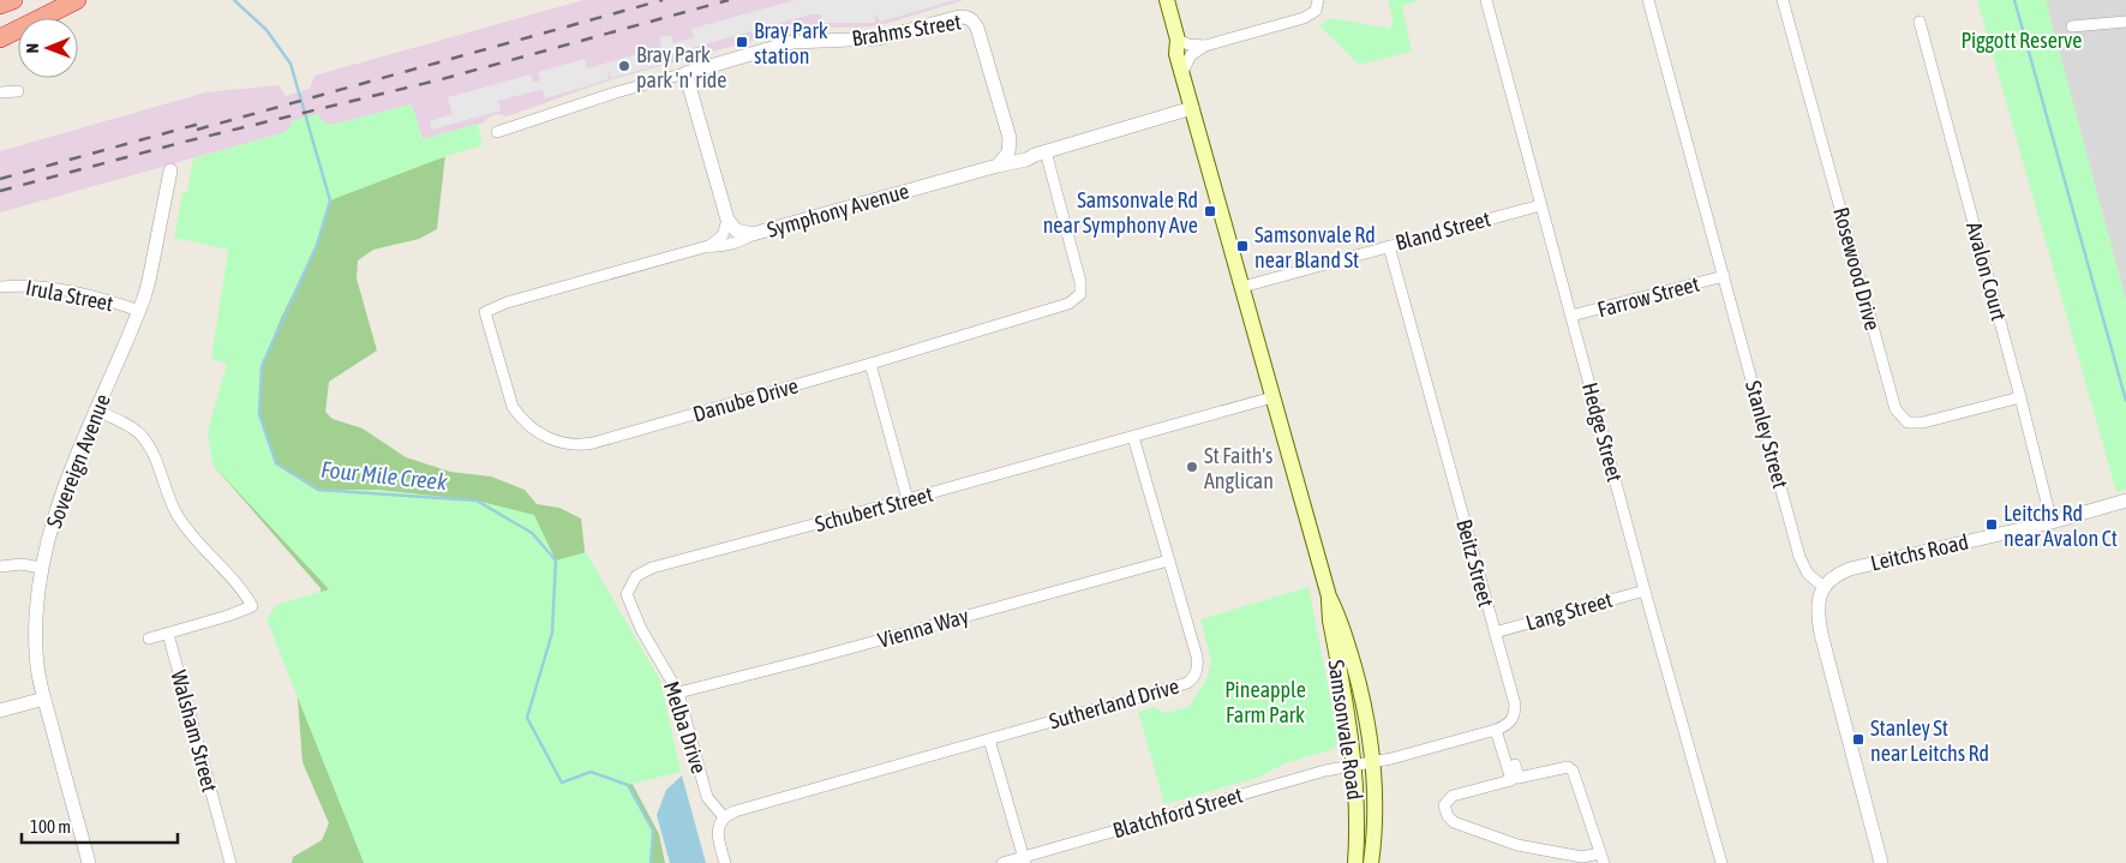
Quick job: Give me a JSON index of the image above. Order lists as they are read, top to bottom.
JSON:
{
  "streets": {
    "main road": ["Samsonvale Road"],
    "street": [
      "Brahms Street",
      "Symphony Avenue",
      "Bland Street",
      "Rosewood Drive",
      "Avalon Court",
      "Irula Street",
      "Farrow Street",
      "Danube Drive",
      "Hedge Street",
      "Stanley Street",
      "Sovereign Avenue",
      "Schubert Street",
      "Leitchs Road",
      "Beitz Street",
      "Lang Street",
      "Vienna Way",
      "Sutherland Drive",
      "Melba Drive",
      "Walsham Street",
      "Blatchford Street"
    ]
  },
  "crossings": [
    ["Symphony Avenue", "Danube Drive"],
    ["Symphony Avenue", "Samsonvale Road"],
    ["Bland Street", "Hedge Street"],
    ["Bland Street", "Beitz Street"],
    ["Bland Street", "Samsonvale Road"],
    ["Rosewood Drive", "Avalon Court"],
    ["Avalon Court", "Leitchs Road"],
    ["Irula Street", "Sovereign Avenue"],
    ["Farrow Street", "Hedge Street"],
    ["Farrow Street", "Stanley Street"],
    ["Hedge Street", "Lang Street"],
    ["Stanley Street", "Leitchs Road"],
    ["Schubert Street", "Sutherland Drive"],
    ["Schubert Street", "Melba Drive"],
    ["Beitz Street", "Lang Street"],
    ["Vienna Way", "Sutherland Drive"],
    ["Vienna Way", "Melba Drive"],
    ["Sutherland Drive", "Melba Drive"],
    ["Samsonvale Road", "Blatchford Street"]
  ],
  "water": ["Four Mile Creek"],
  "parks": ["Piggott Reserve", "Pineapple Farm Park"],
  "places": {
    "transit": [
      "Bray Park station",
      "Samsonvale Rd near Symphony Ave",
      "Samsonvale Rd near Bland St",
      "Leitchs Rd near Avalon Ct",
      "Stanley St near Leitchs Rd"
    ],
    "other": ["Bray Park park 'n' ride", "St Faith's Anglican"]
  },
  "scale_bar": "100 m",
  "north": "left"
}
